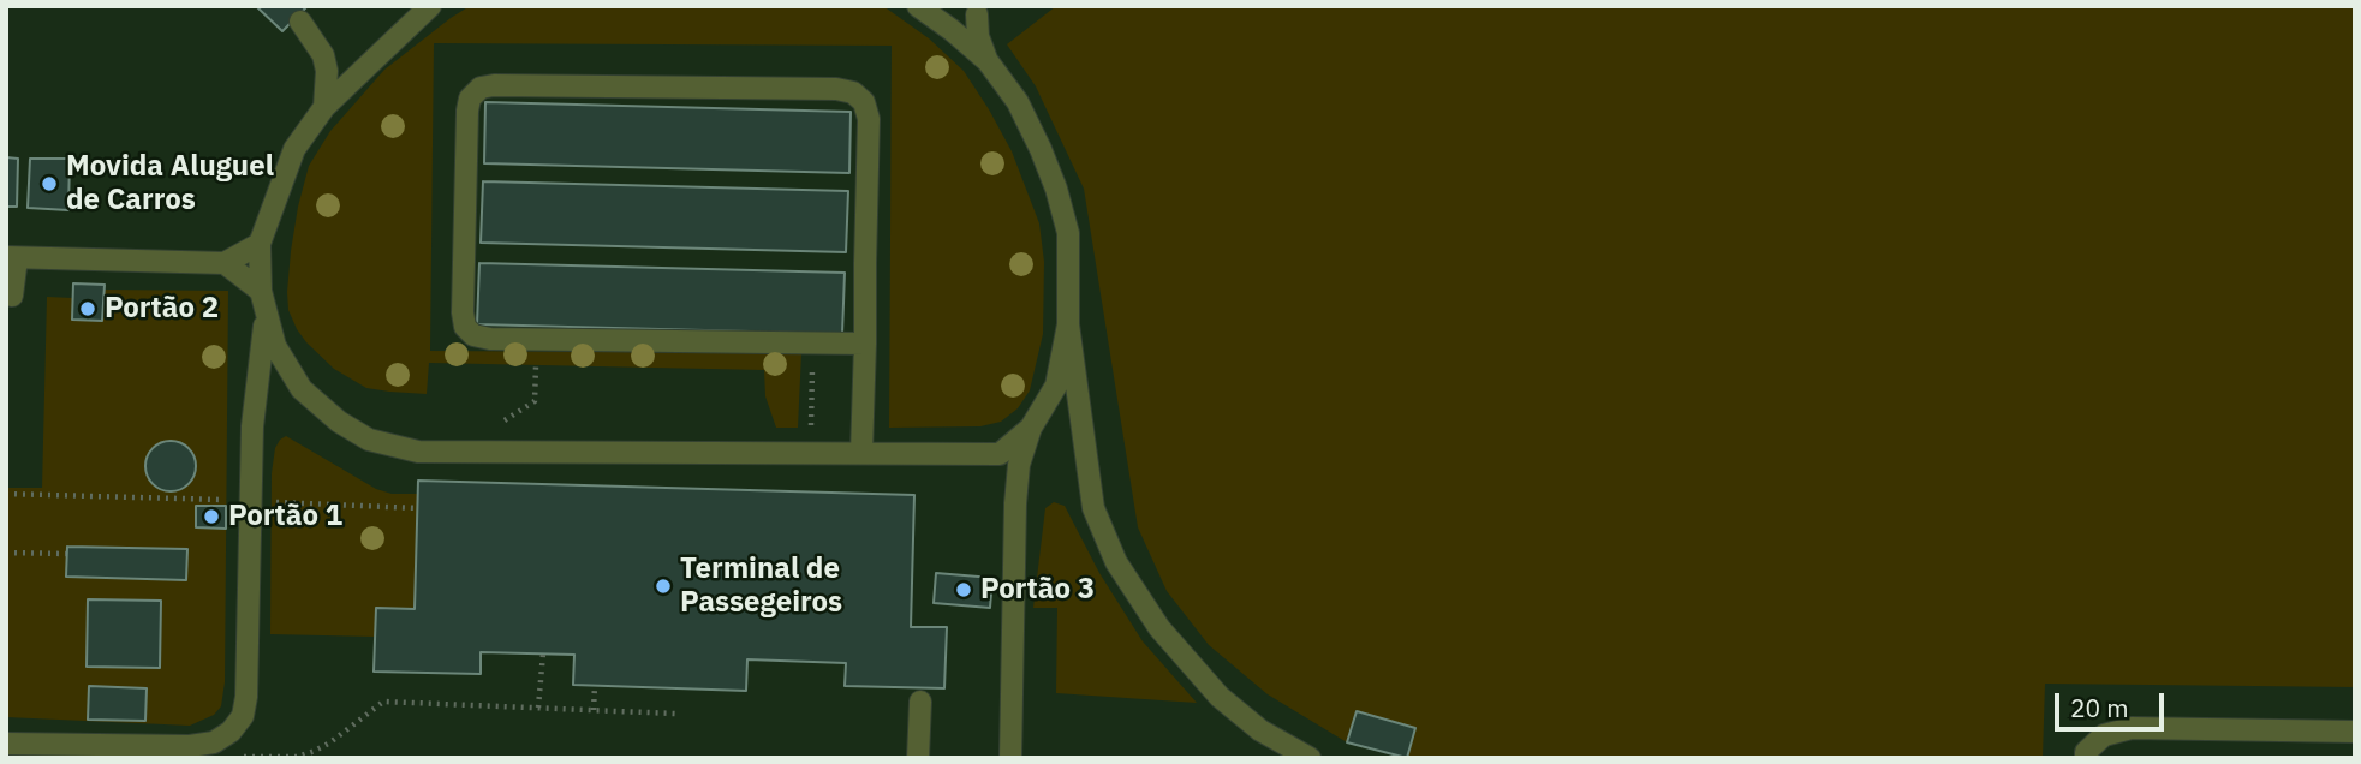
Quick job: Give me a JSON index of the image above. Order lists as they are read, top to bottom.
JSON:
{
  "places": [
    "Movida Aluguel de Carros",
    "Portão 2",
    "Portão 1",
    "Terminal de Passegeiros",
    "Portão 3"
  ],
  "scale_bar": "20 m"
}
